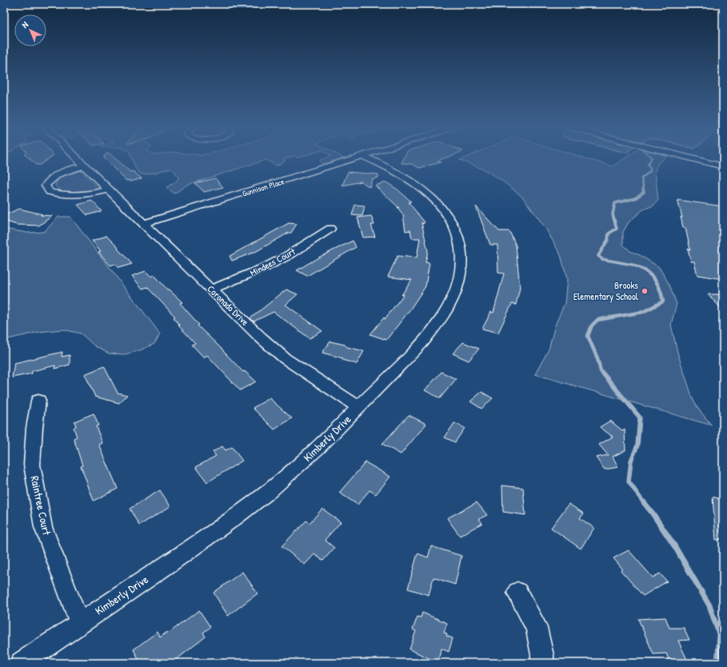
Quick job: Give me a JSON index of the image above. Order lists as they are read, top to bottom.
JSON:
{
  "streets": {
    "street": [
      "Gunnison Place",
      "Mindees Court",
      "Coronado Drive",
      "Kimberly Drive",
      "Raintree Court"
    ]
  },
  "crossings": [
    ["Gunnison Place", "Coronado Drive"],
    ["Mindees Court", "Coronado Drive"],
    ["Coronado Drive", "Kimberly Drive"],
    ["Kimberly Drive", "Raintree Court"]
  ],
  "places": ["Brooks Elementary School"],
  "north": "top left"
}
